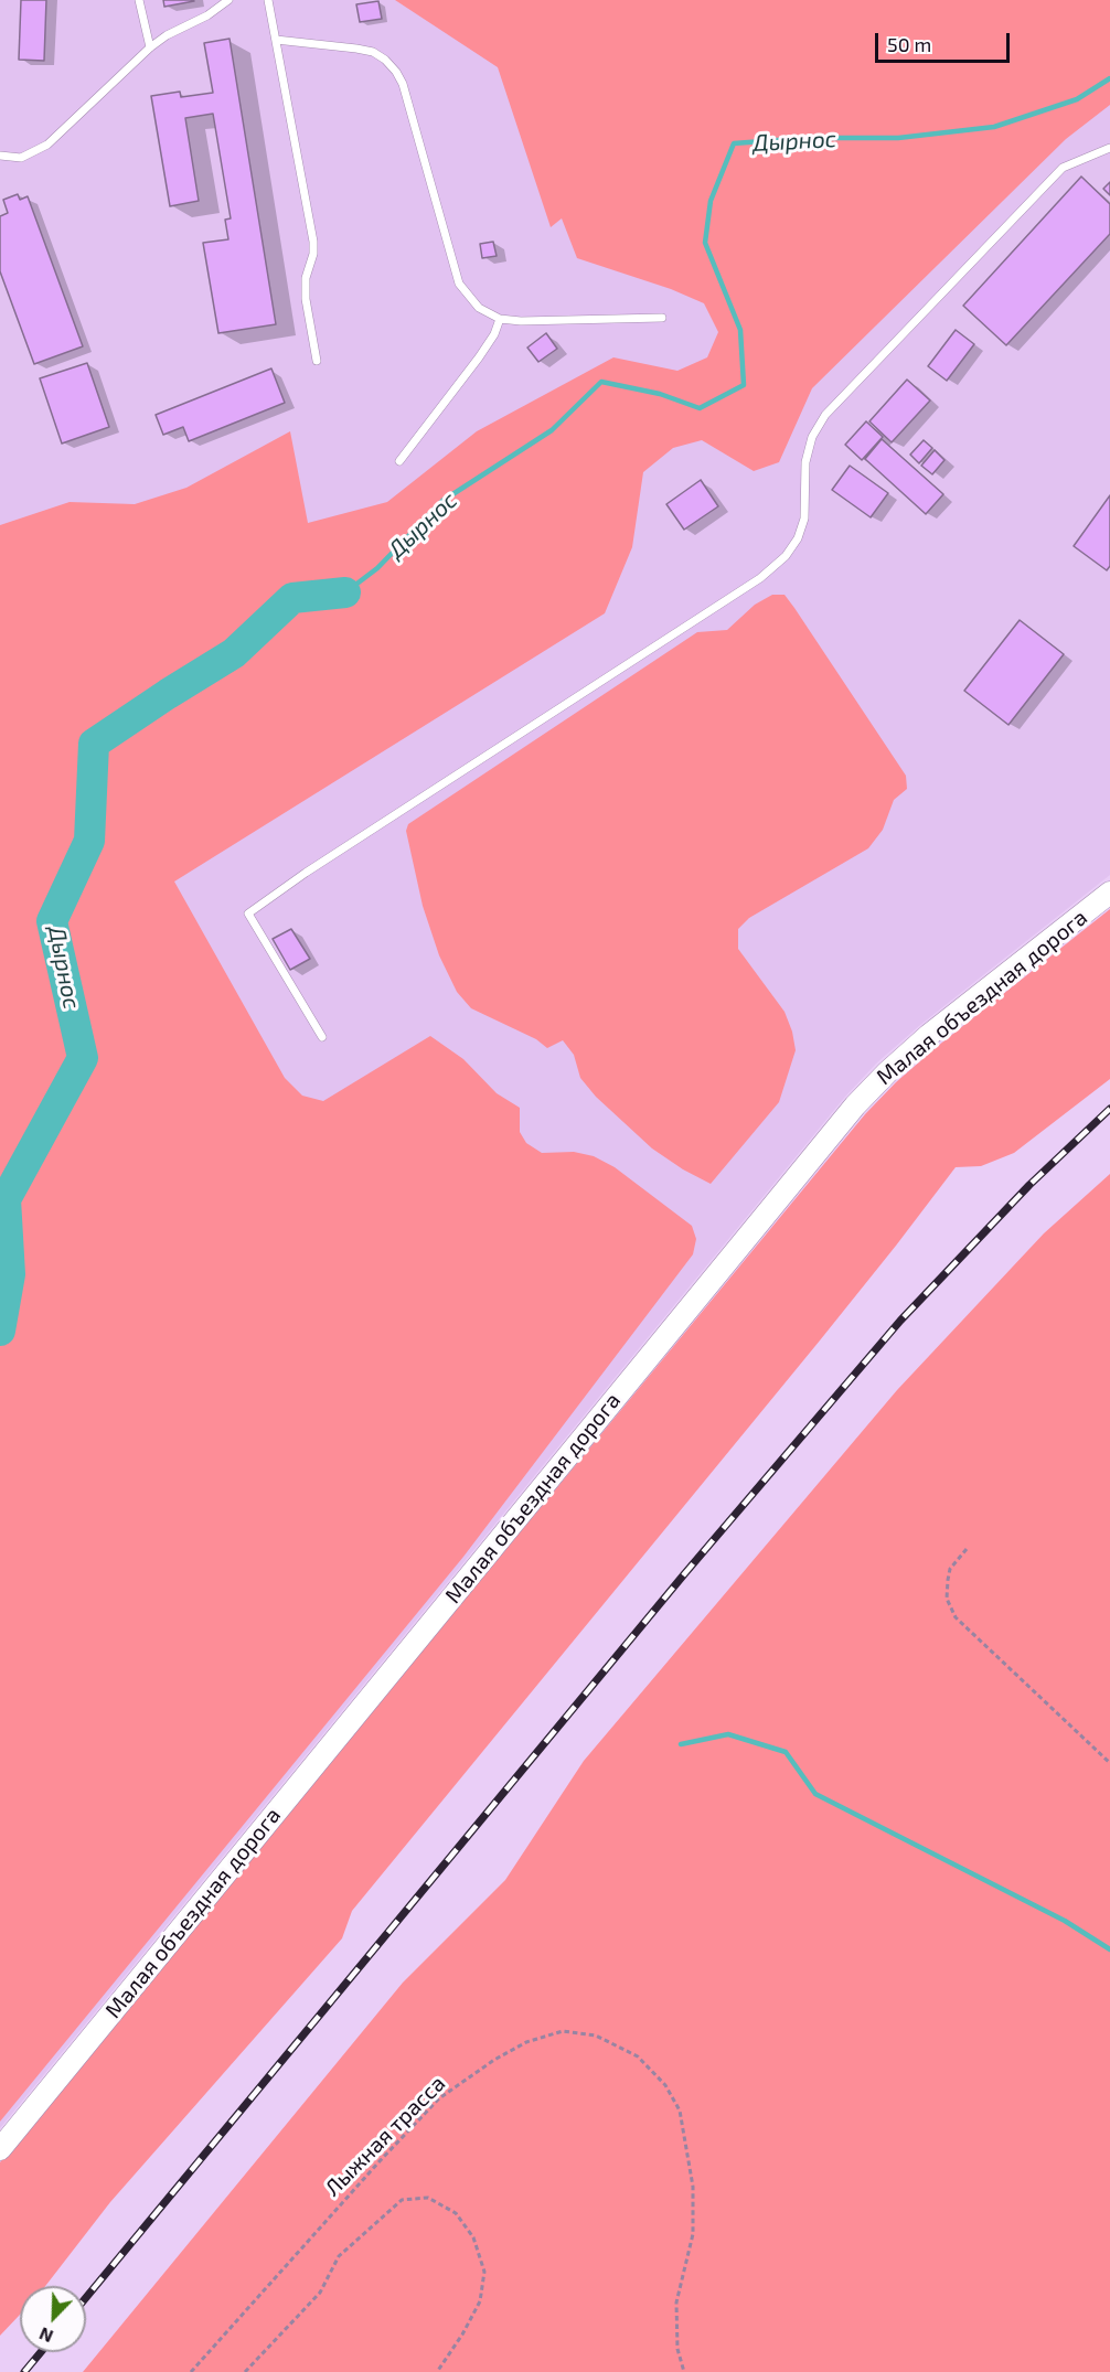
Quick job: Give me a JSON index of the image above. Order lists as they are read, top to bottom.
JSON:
{
  "streets": {
    "street": ["Малая объездная дорога"],
    "path": ["Лыжная трасса"]
  },
  "water": ["Дырнос"],
  "scale_bar": "50 m",
  "north": "bottom left"
}
